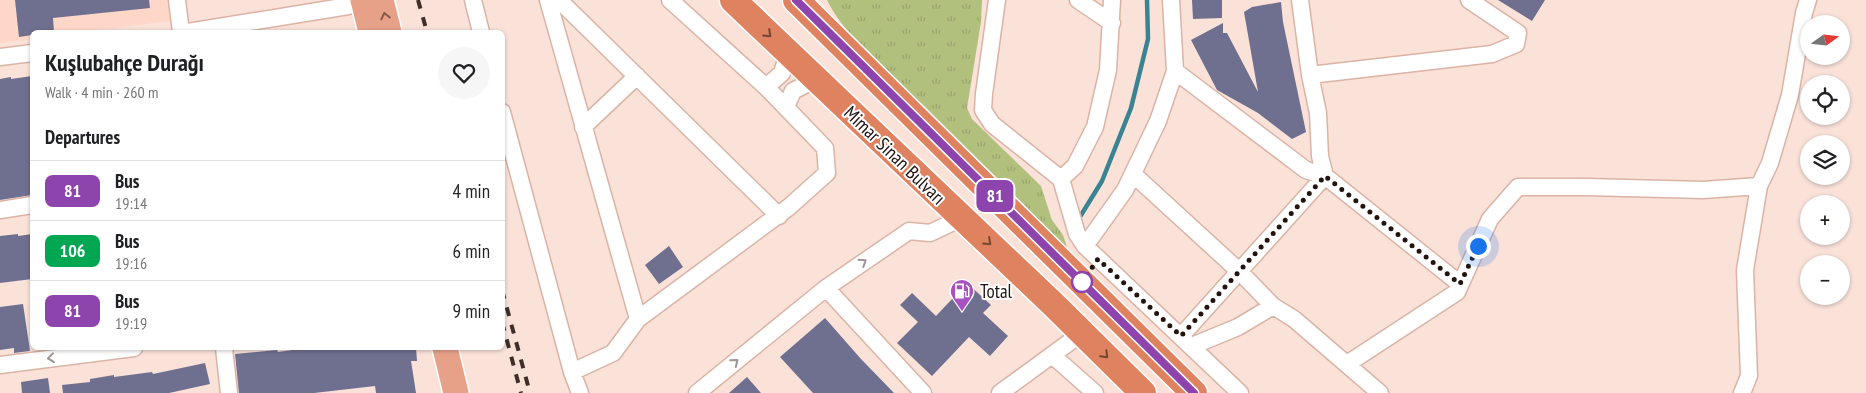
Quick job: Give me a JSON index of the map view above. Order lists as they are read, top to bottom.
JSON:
{
  "streets": {
    "highway": ["Mimar Sinan Bulvarı"]
  },
  "places": {
    "fuel station": ["Total"]
  },
  "lines": ["bus line 81"],
  "north": "right",
  "page": {
    "on_map": "81",
    "map_buttons": ["+", "−"],
    "heading": [
      ["Kuşlubahçe Durağı", "Walk · 4 min · 260 m"],
      "Departures"
    ],
    "list": [
      {
        "mark": "81",
        "name": "Bus",
        "note": "19:14",
        "value": "4 min"
      },
      {
        "mark": "106",
        "name": "Bus",
        "note": "19:16",
        "value": "6 min"
      },
      {
        "mark": "81",
        "name": "Bus",
        "note": "19:19",
        "value": "9 min"
      }
    ]
  }
}
